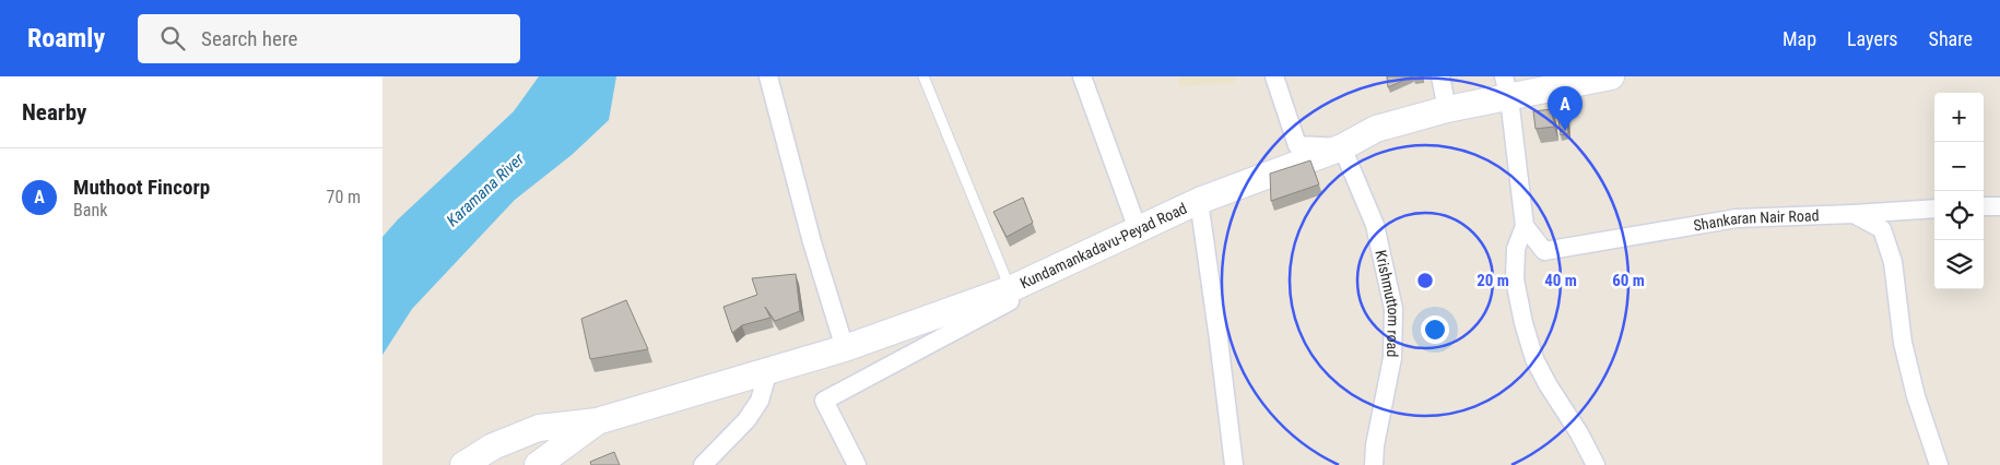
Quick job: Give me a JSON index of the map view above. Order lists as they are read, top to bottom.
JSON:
{
  "streets": {
    "main road": ["Kundamankadavu-Peyad Road"],
    "street": ["Shankaran Nair Road", "Krishmuttom road"]
  },
  "crossings": [
    ["Kundamankadavu-Peyad Road", "Krishmuttom road"]
  ],
  "water": ["Karamana River"],
  "page": {
    "header": "Roamly",
    "search": "Search here",
    "nav": ["Map", "Layers", "Share"],
    "heading": "Nearby",
    "pins": "A",
    "map_buttons": ["+", "−"],
    "list": [
      {
        "mark": "A",
        "name": "Muthoot Fincorp",
        "note": "Bank",
        "value": "70 m"
      }
    ]
  },
  "rings": ["20 m", "40 m", "60 m"]
}
